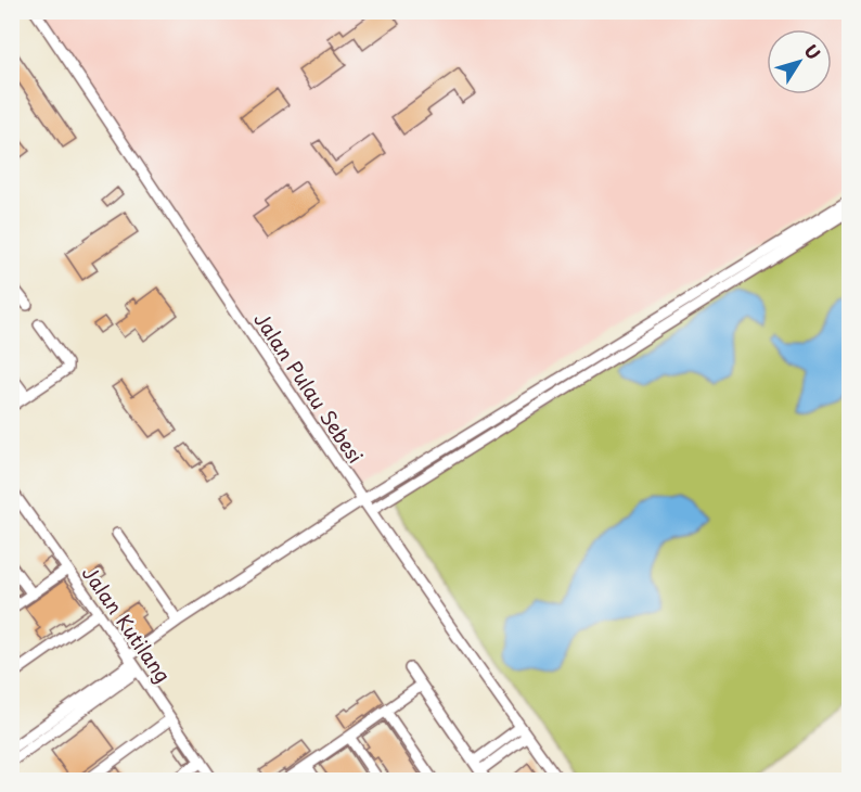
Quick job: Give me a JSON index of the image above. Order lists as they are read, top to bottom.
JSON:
{
  "streets": {
    "street": ["Jalan Pulau Sebesi", "Jalan Kutilang"]
  },
  "north": "top right"
}
